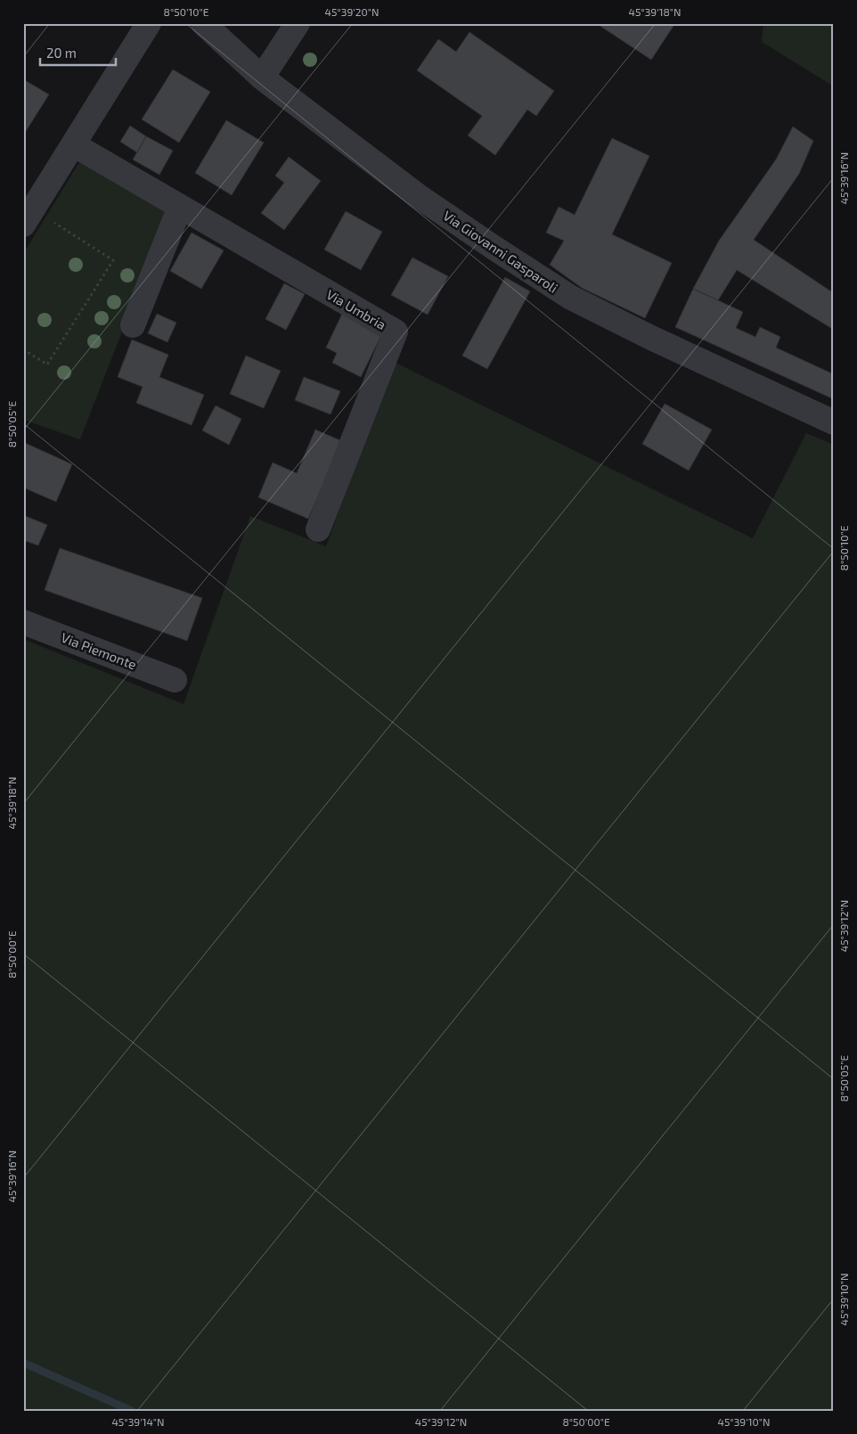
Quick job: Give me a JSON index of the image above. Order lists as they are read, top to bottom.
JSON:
{
  "streets": {
    "street": ["Via Giovanni Gasparoli", "Via Umbria", "Via Piemonte"]
  },
  "scale_bar": "20 m",
  "coordinates": [
    "8°50'10\"E",
    "45°39'20\"N",
    "45°39'18\"N",
    "45°39'16\"N",
    "8°50'05\"E",
    "45°39'12\"N",
    "8°50'00\"E",
    "45°39'10\"N",
    "45°39'14\"N"
  ]
}
